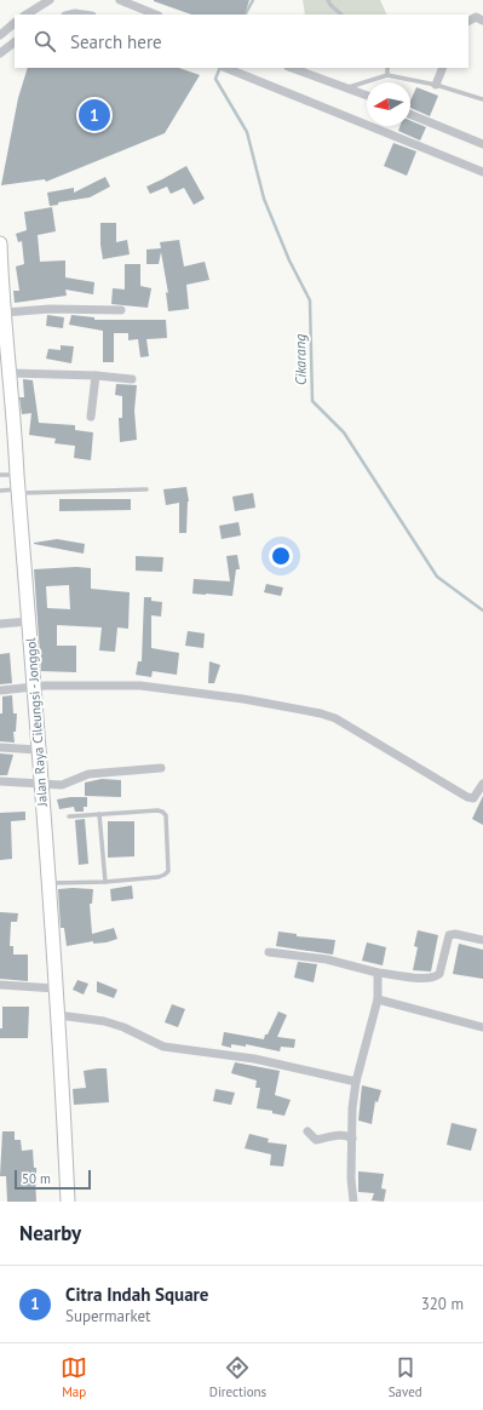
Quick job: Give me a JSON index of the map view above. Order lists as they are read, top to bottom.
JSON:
{
  "streets": {
    "main road": ["Jalan Raya Cileungsi - Jonggol"]
  },
  "water": ["Cikarang"],
  "scale_bar": "50 m",
  "north": "left",
  "page": {
    "search": "Search here",
    "pins": "1",
    "scale": "50 m",
    "heading": "Nearby",
    "list": [
      {
        "mark": "1",
        "name": "Citra Indah Square",
        "note": "Supermarket",
        "value": "320 m"
      }
    ],
    "nav": ["Map", "Directions", "Saved"]
  }
}
